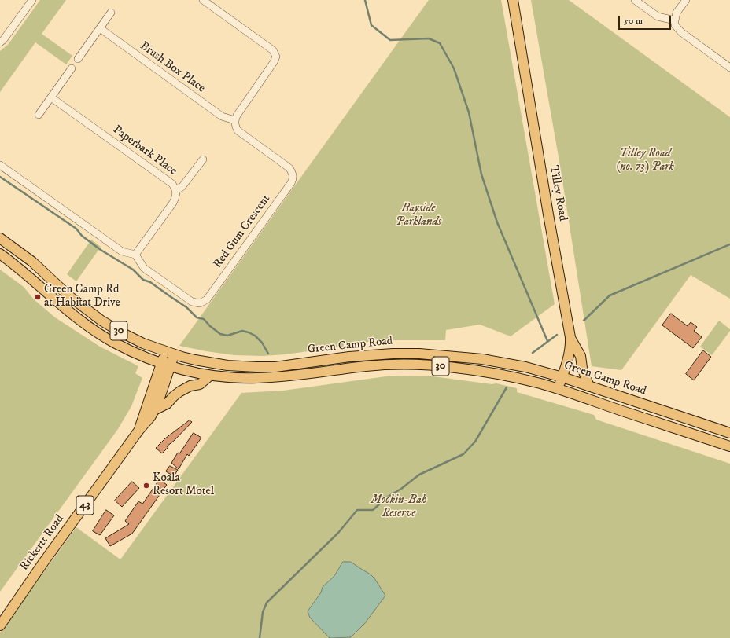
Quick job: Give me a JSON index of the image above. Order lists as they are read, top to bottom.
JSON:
{
  "streets": {
    "main road": [
      "Tilley Road",
      "30",
      "Green Camp Road",
      "43",
      "Rickertt Road"
    ],
    "street": ["Brush Box Place", "Paperbark Place", "Red Gum Crescent"]
  },
  "crossings": [
    ["Brush Box Place", "Red Gum Crescent"],
    ["Paperbark Place", "Red Gum Crescent"],
    ["Tilley Road", "Green Camp Road"],
    ["Green Camp Road", "43"],
    ["Green Camp Road", "Rickertt Road"],
    ["43", "Rickertt Road"]
  ],
  "parks": ["Tilley Road (no. 73) Park", "Bayside Parklands", "Mookin-Bah Reserve"],
  "places": ["Green Camp Rd at Habitat Drive", "Koala Resort Motel"],
  "scale_bar": "50 m"
}
